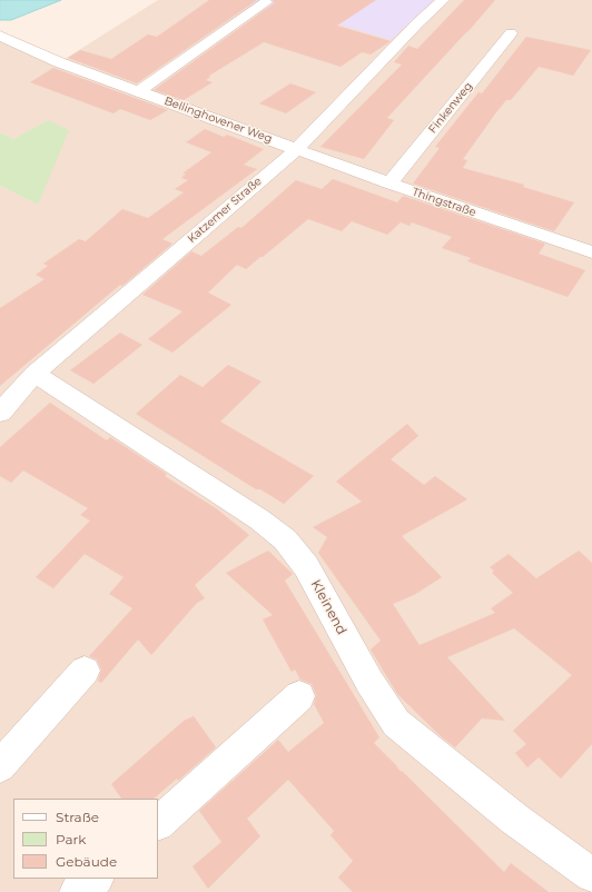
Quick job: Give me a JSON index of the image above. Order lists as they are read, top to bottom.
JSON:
{
  "streets": {
    "street": [
      "Finkenweg",
      "Bellinghovener Weg",
      "Thingstraße",
      "Katzemer Straße",
      "Kleinend"
    ]
  },
  "crossings": [
    ["Finkenweg", "Thingstraße"],
    ["Bellinghovener Weg", "Thingstraße"],
    ["Bellinghovener Weg", "Katzemer Straße"],
    ["Thingstraße", "Katzemer Straße"],
    ["Katzemer Straße", "Kleinend"]
  ],
  "legend": ["Straße", "Park", "Gebäude"]
}
